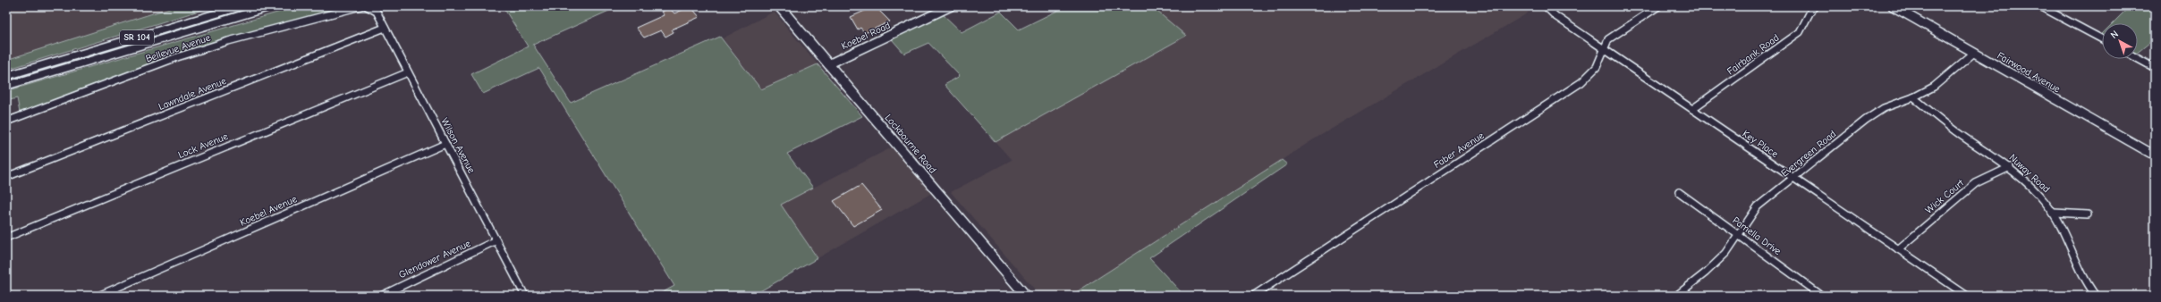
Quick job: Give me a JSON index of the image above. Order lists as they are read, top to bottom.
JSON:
{
  "streets": {
    "highway": ["SR 104"],
    "main road": ["Lockbourne Road"],
    "street": [
      "Koebel Road",
      "Bellevue Avenue",
      "Fairbank Road",
      "Fairwood Avenue",
      "Lawndale Avenue",
      "Key Place",
      "Lock Avenue",
      "Wilson Avenue",
      "Faber Avenue",
      "Evergreen Road",
      "Nuway Road",
      "Wick Court",
      "Koebel Avenue",
      "Pamella Drive",
      "Glendower Avenue"
    ]
  },
  "crossings": [
    ["Koebel Road", "Lockbourne Road"],
    ["Fairbank Road", "Key Place"],
    ["Fairwood Avenue", "Evergreen Road"],
    ["Lawndale Avenue", "Wilson Avenue"],
    ["Key Place", "Faber Avenue"],
    ["Key Place", "Evergreen Road"],
    ["Key Place", "Wick Court"],
    ["Lock Avenue", "Wilson Avenue"],
    ["Wilson Avenue", "Koebel Avenue"],
    ["Wilson Avenue", "Glendower Avenue"],
    ["Evergreen Road", "Nuway Road"],
    ["Evergreen Road", "Pamella Drive"],
    ["Nuway Road", "Wick Court"]
  ],
  "north": "top left"
}
